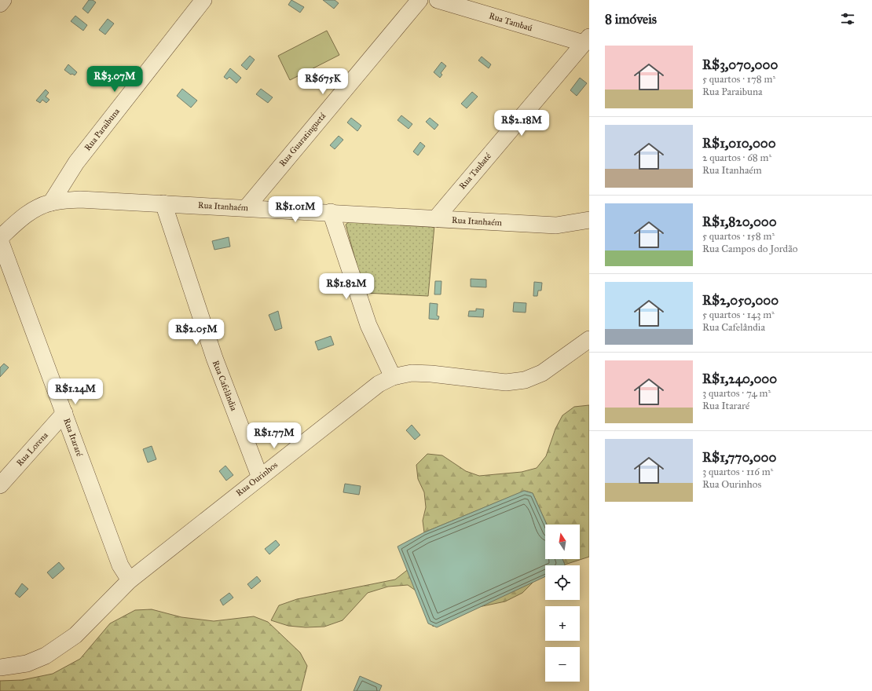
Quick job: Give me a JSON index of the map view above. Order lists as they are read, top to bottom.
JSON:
{
  "streets": {
    "street": [
      "Rua Tambaú",
      "Rua Paraibuna",
      "Rua Guaratinguetá",
      "Rua Taubaté",
      "Rua Itanhaém",
      "Rua Cafelândia",
      "Rua Itararé",
      "Rua Lorena",
      "Rua Ourinhos"
    ]
  },
  "crossings": [
    ["Rua Tambaú", "Rua Taubaté"],
    ["Rua Paraibuna", "Rua Itanhaém"],
    ["Rua Guaratinguetá", "Rua Itanhaém"],
    ["Rua Taubaté", "Rua Itanhaém"],
    ["Rua Itanhaém", "Rua Cafelândia"],
    ["Rua Cafelândia", "Rua Ourinhos"],
    ["Rua Itararé", "Rua Lorena"],
    ["Rua Itararé", "Rua Ourinhos"]
  ],
  "north": "top",
  "page": {
    "heading": "8 imóveis",
    "list": [
      {
        "name": "R$3,070,000",
        "note": "5 quartos · 178 m² · Rua Paraibuna"
      },
      {
        "name": "R$1,010,000",
        "note": "2 quartos · 68 m² · Rua Itanhaém"
      },
      {
        "name": "R$1,820,000",
        "note": "5 quartos · 158 m² · Rua Campos do Jordão"
      },
      {
        "name": "R$2,050,000",
        "note": "5 quartos · 143 m² · Rua Cafelândia"
      },
      {
        "name": "R$1,240,000",
        "note": "3 quartos · 74 m² · Rua Itararé"
      },
      {
        "name": "R$1,770,000",
        "note": "3 quartos · 116 m² · Rua Ourinhos"
      }
    ],
    "price": [
      "R$3.07M",
      "R$675K",
      "R$2.18M",
      "R$1.01M",
      "R$1.82M",
      "R$2.05M",
      "R$1.24M",
      "R$1.77M"
    ],
    "map_buttons": ["+", "−"]
  }
}
